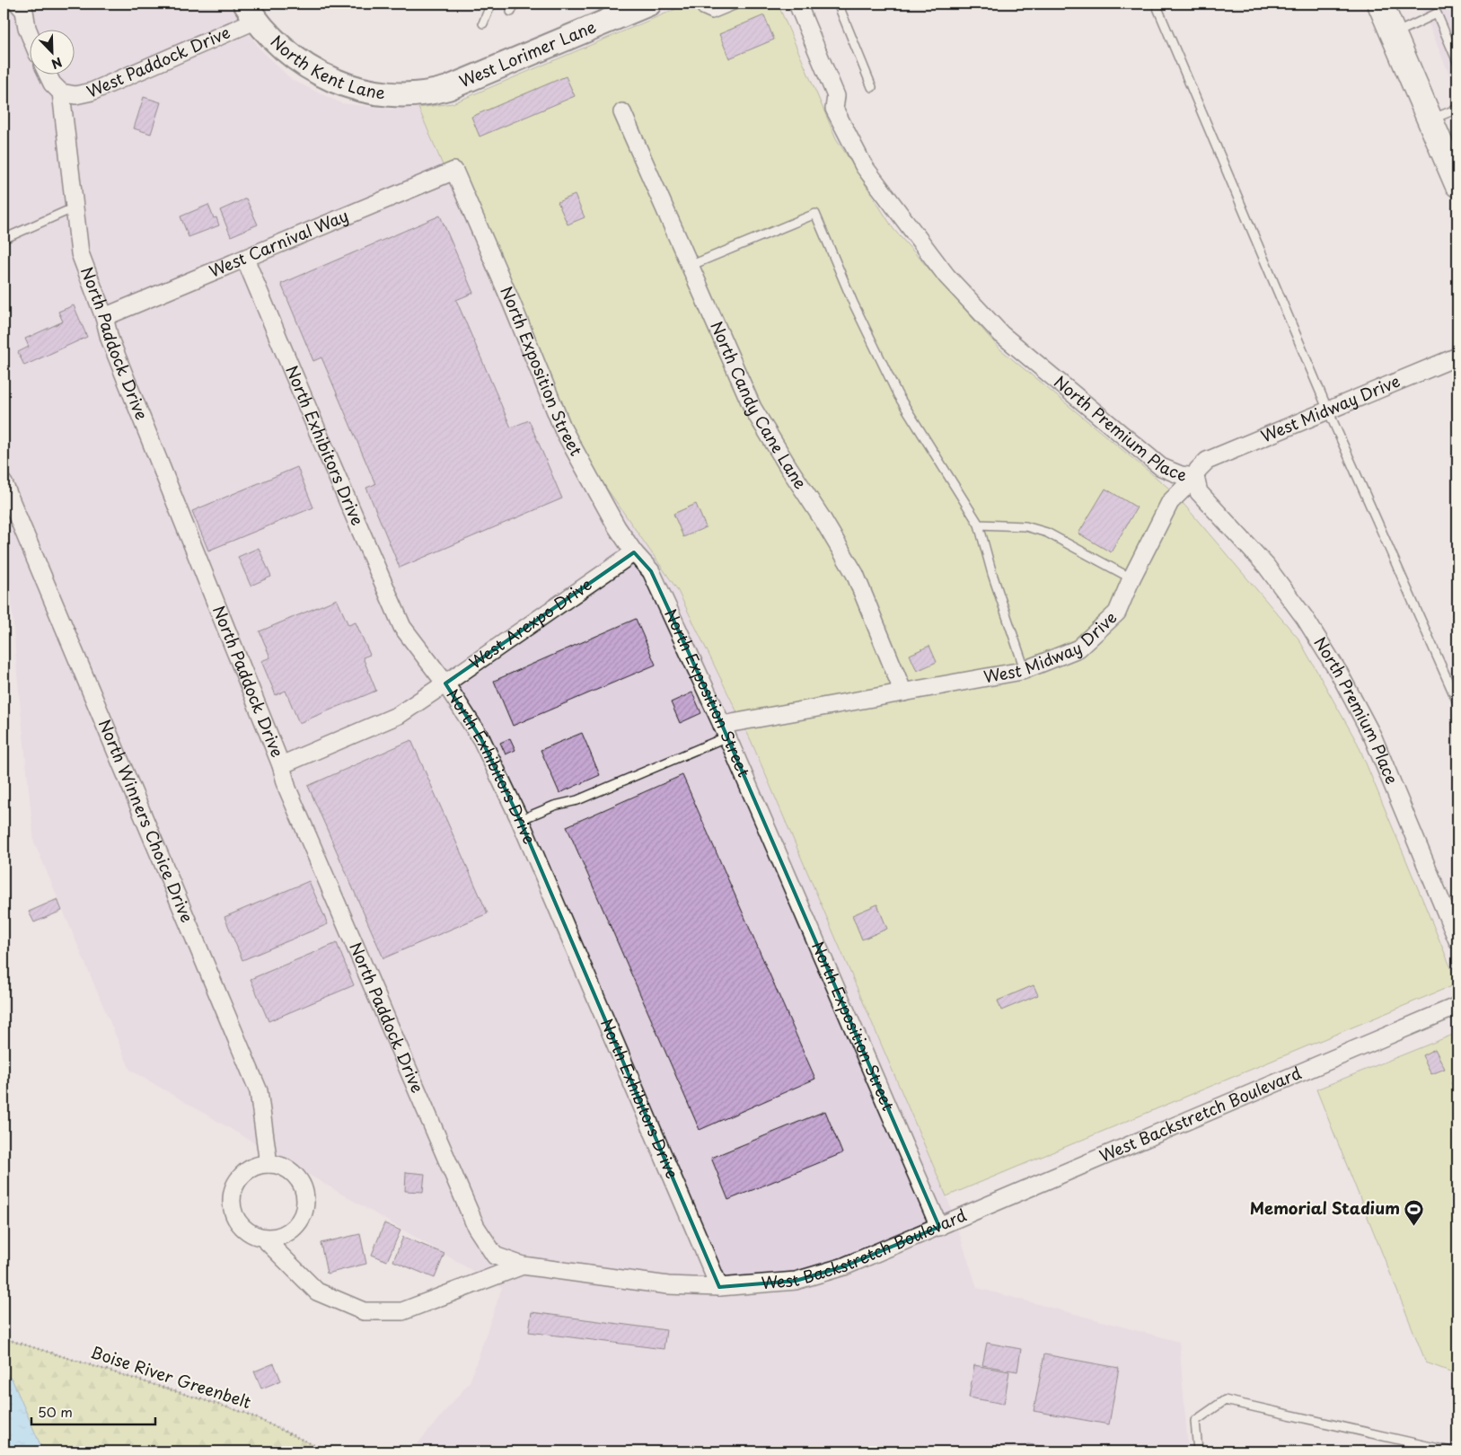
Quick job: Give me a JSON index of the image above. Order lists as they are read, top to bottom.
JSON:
{
  "streets": {
    "street": [
      "West Lorimer Lane",
      "West Paddock Drive",
      "North Kent Lane",
      "West Carnival Way",
      "North Paddock Drive",
      "North Exposition Street",
      "North Candy Cane Lane",
      "West Midway Drive",
      "North Premium Place",
      "North Exhibitors Drive",
      "West Arexpo Drive",
      "North Winners Choice Drive",
      "West Backstretch Boulevard"
    ],
    "path": ["Boise River Greenbelt"]
  },
  "crossings": [
    ["West Lorimer Lane", "North Kent Lane"],
    ["West Paddock Drive", "North Kent Lane"],
    ["West Paddock Drive", "North Paddock Drive"],
    ["West Carnival Way", "North Paddock Drive"],
    ["West Carnival Way", "North Exposition Street"],
    ["West Carnival Way", "North Exhibitors Drive"],
    ["North Paddock Drive", "West Arexpo Drive"],
    ["North Paddock Drive", "West Backstretch Boulevard"],
    ["North Exposition Street", "West Midway Drive"],
    ["North Exposition Street", "West Arexpo Drive"],
    ["North Exposition Street", "West Backstretch Boulevard"],
    ["North Candy Cane Lane", "West Midway Drive"],
    ["West Midway Drive", "North Premium Place"],
    ["North Exhibitors Drive", "West Arexpo Drive"],
    ["North Exhibitors Drive", "West Backstretch Boulevard"],
    ["North Winners Choice Drive", "West Backstretch Boulevard"]
  ],
  "places": {
    "sports": ["Memorial Stadium"]
  },
  "scale_bar": "50 m",
  "north": "bottom right"
}
